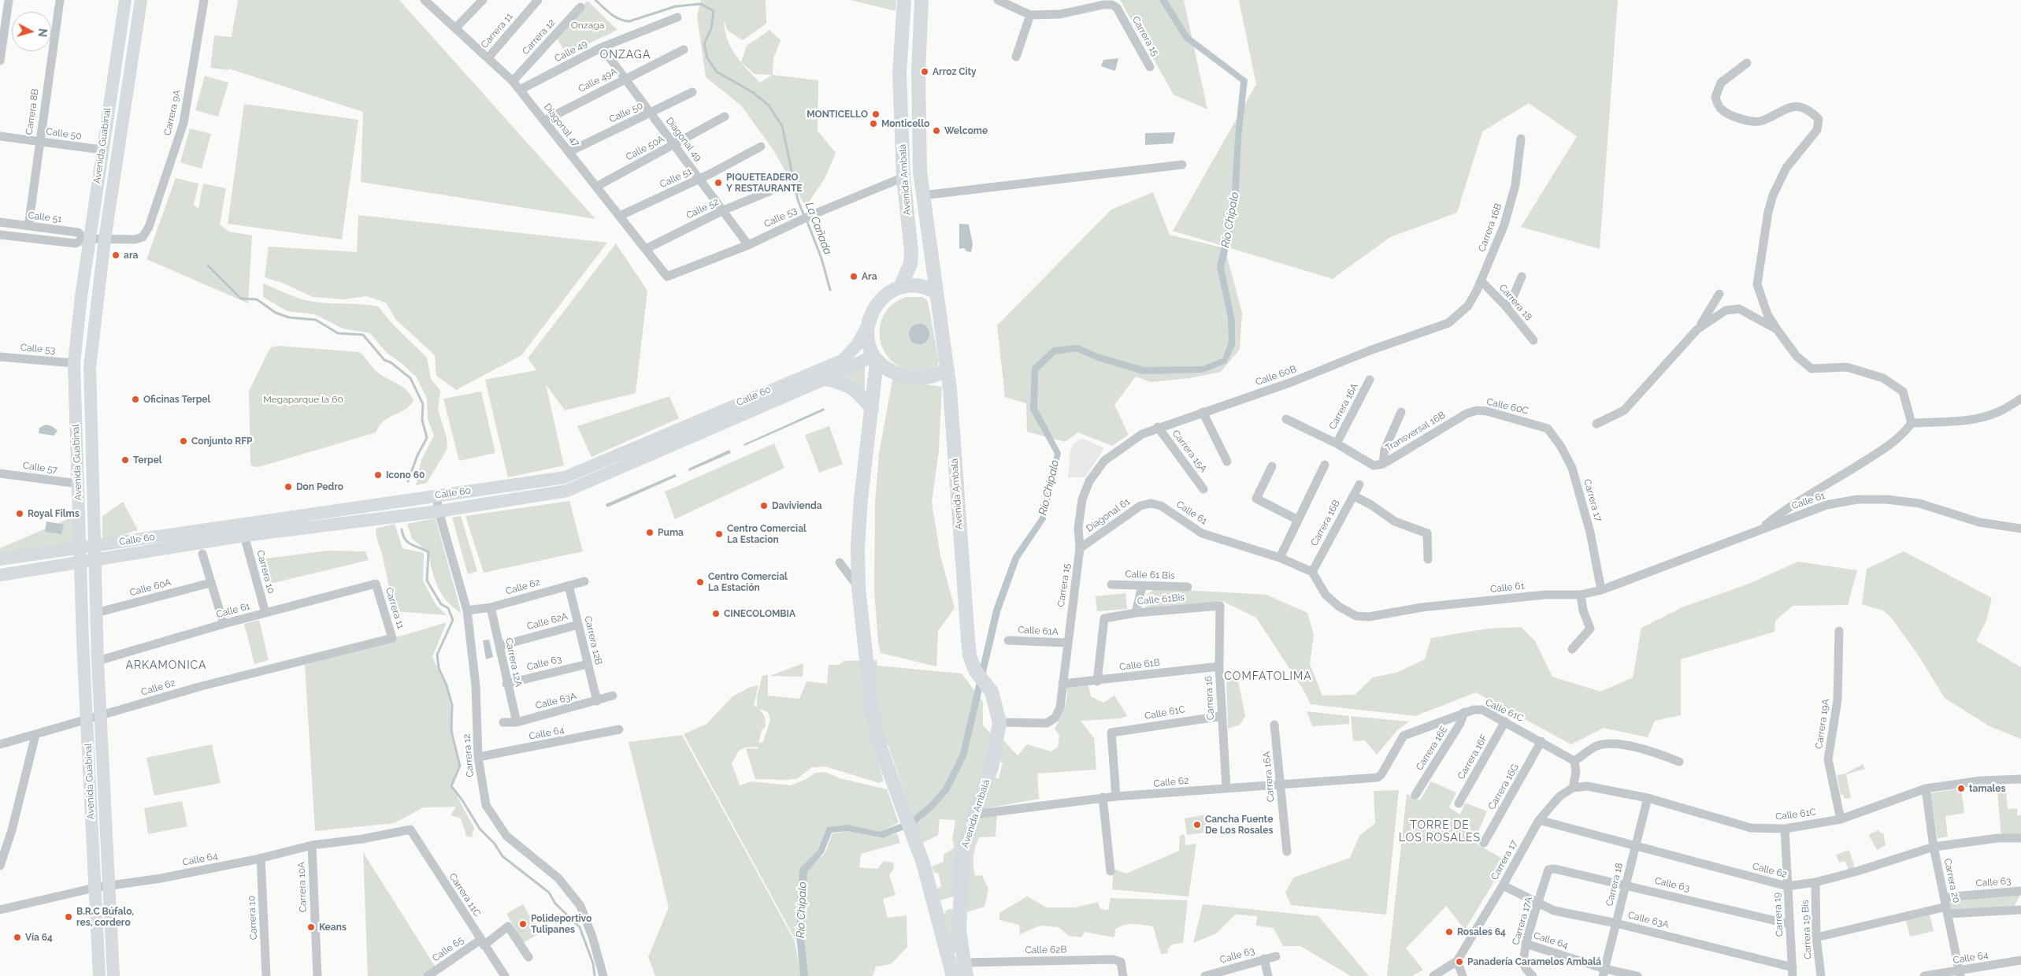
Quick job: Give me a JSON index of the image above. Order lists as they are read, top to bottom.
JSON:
{
  "streets": {
    "main road": ["Avenida Guabinal", "Avenida Ambalá", "Calle 60"],
    "street": [
      "Carrera 11",
      "Carrera 15",
      "Carrera 12",
      "Calle 49",
      "Calle 49A",
      "Carrera 8B",
      "Carrera 9A",
      "Calle 50",
      "Diagonal 47",
      "Diagonal 49",
      "Calle 50A",
      "Calle 51",
      "Calle 52",
      "Calle 53",
      "Carrera 16B",
      "Carrera 18",
      "Calle 60B",
      "Carrera 16A",
      "Calle 60C",
      "Transversal 16B",
      "Carrera 15A",
      "Calle 57",
      "Carrera 17",
      "Calle 61",
      "Diagonal 61",
      "Carrera 10",
      "Calle 61 Bis",
      "Calle 62",
      "Calle 60A",
      "Calle 61Bis",
      "Calle 62A",
      "Calle 61A",
      "Carrera 12B",
      "Carrera 12A",
      "Calle 63",
      "Calle 61B",
      "Carrera 16",
      "Calle 63A",
      "Calle 61C",
      "Carrera 19A",
      "Calle 64",
      "Carrera 16E",
      "Carrera 16F",
      "Carrera 16G",
      "Carrera 20",
      "Carrera 10A",
      "Carrera 11C",
      "Carrera 19",
      "Carrera 17A",
      "Carrera 19 Bis",
      "Calle 65",
      "Calle 62B"
    ]
  },
  "crossings": [
    ["Carrera 11", "Diagonal 47"],
    ["Carrera 11", "Calle 61"],
    ["Carrera 11", "Calle 62"],
    ["Carrera 15", "Avenida Ambalá"],
    ["Carrera 15", "Calle 60B"],
    ["Carrera 15", "Diagonal 61"],
    ["Carrera 15", "Calle 61A"],
    ["Carrera 15", "Calle 61B"],
    ["Carrera 12", "Diagonal 47"],
    ["Carrera 12", "Calle 60"],
    ["Carrera 12", "Calle 62"],
    ["Carrera 12", "Calle 64"],
    ["Calle 49", "Diagonal 47"],
    ["Calle 49", "Diagonal 49"],
    ["Calle 49A", "Diagonal 47"],
    ["Calle 49A", "Diagonal 49"],
    ["Carrera 8B", "Calle 50"],
    ["Carrera 8B", "Calle 51"],
    ["Carrera 9A", "Calle 51"],
    ["Calle 50", "Diagonal 47"],
    ["Calle 50", "Diagonal 49"],
    ["Calle 50", "Avenida Guabinal"],
    ["Diagonal 47", "Calle 50A"],
    ["Diagonal 47", "Calle 51"],
    ["Diagonal 47", "Calle 52"],
    ["Diagonal 47", "Calle 53"],
    ["Diagonal 49", "Calle 50A"],
    ["Diagonal 49", "Calle 51"],
    ["Diagonal 49", "Calle 52"],
    ["Diagonal 49", "Calle 53"],
    ["Avenida Guabinal", "Calle 51"],
    ["Avenida Guabinal", "Calle 53"],
    ["Avenida Guabinal", "Calle 60"],
    ["Avenida Guabinal", "Calle 57"],
    ["Avenida Guabinal", "Calle 61"],
    ["Avenida Guabinal", "Calle 62"],
    ["Avenida Guabinal", "Calle 60A"],
    ["Avenida Guabinal", "Calle 64"],
    ["Avenida Ambalá", "Calle 53"],
    ["Avenida Ambalá", "Calle 60"],
    ["Avenida Ambalá", "Calle 62"],
    ["Avenida Ambalá", "Calle 62B"],
    ["Carrera 16B", "Carrera 18"],
    ["Carrera 16B", "Calle 60B"],
    ["Carrera 16B", "Calle 61"],
    ["Carrera 18", "Calle 62"],
    ["Carrera 18", "Calle 63"],
    ["Carrera 18", "Calle 63A"],
    ["Carrera 18", "Calle 61C"],
    ["Carrera 18", "Calle 64"],
    ["Calle 60B", "Carrera 15A"],
    ["Calle 60", "Carrera 10"],
    ["Carrera 16A", "Transversal 16B"],
    ["Carrera 16A", "Calle 62"],
    ["Calle 60C", "Transversal 16B"],
    ["Calle 60C", "Carrera 17"],
    ["Carrera 17", "Calle 61"],
    ["Carrera 17", "Calle 62"],
    ["Carrera 17", "Calle 63A"],
    ["Carrera 17", "Calle 61C"],
    ["Calle 61", "Diagonal 61"],
    ["Calle 61", "Carrera 10"],
    ["Carrera 10", "Calle 64"],
    ["Calle 62", "Carrera 12B"],
    ["Calle 62", "Carrera 12A"],
    ["Calle 62", "Carrera 16"],
    ["Calle 62", "Calle 61C"],
    ["Calle 62", "Carrera 20"],
    ["Calle 62", "Carrera 19"],
    ["Calle 62", "Carrera 19 Bis"],
    ["Calle 61Bis", "Calle 61B"],
    ["Calle 61Bis", "Carrera 16"],
    ["Calle 62A", "Carrera 12B"],
    ["Calle 62A", "Carrera 12A"],
    ["Carrera 12B", "Calle 63"],
    ["Carrera 12B", "Calle 63A"],
    ["Carrera 12A", "Calle 63"],
    ["Carrera 12A", "Calle 63A"],
    ["Calle 63", "Carrera 20"],
    ["Calle 63", "Carrera 19"],
    ["Calle 63", "Carrera 17A"],
    ["Calle 61B", "Carrera 16"],
    ["Carrera 16", "Calle 61C"],
    ["Calle 63A", "Carrera 19"],
    ["Calle 63A", "Carrera 17A"],
    ["Calle 61C", "Carrera 19A"],
    ["Calle 61C", "Carrera 16E"],
    ["Calle 61C", "Carrera 16F"],
    ["Calle 61C", "Carrera 16G"],
    ["Calle 61C", "Carrera 20"],
    ["Calle 61C", "Carrera 19"],
    ["Calle 64", "Carrera 20"],
    ["Calle 64", "Carrera 10A"],
    ["Calle 64", "Carrera 11C"],
    ["Calle 64", "Carrera 17A"],
    ["Carrera 11C", "Calle 65"]
  ],
  "districts": [
    "ONZAGA",
    "ARKAMONICA",
    "COMFATOLIMA",
    "TORRE DE LOS ROSALES"
  ],
  "water": ["Río Chipalo", "La Cañada"],
  "parks": ["Onzaga", "Megaparque la 60"],
  "places": [
    "Arroz City",
    "MONTICELLO",
    "Monticello",
    "Welcome",
    "PIQUETEADERO Y RESTAURANTE",
    "ara",
    "Ara",
    "Oficinas Terpel",
    "Conjunto RFP",
    "Terpel",
    "Icono 60",
    "Don Pedro",
    "Davivienda",
    "Royal Films",
    "Puma",
    "Centro Comercial La Estacion",
    "Centro Comercial La Estación",
    "CINECOLOMBIA",
    "tamales",
    "Cancha Fuente De Los Rosales",
    "B.R.C Búfalo, res, cordero",
    "Polideportivo Tulipanes",
    "Keans",
    "Rosales 64",
    "Vía 64",
    "Panadería Caramelos Ambalá"
  ],
  "north": "right"
}
